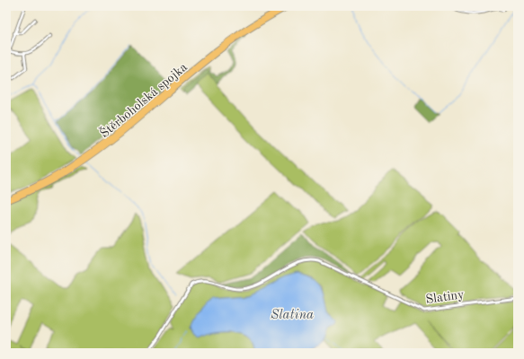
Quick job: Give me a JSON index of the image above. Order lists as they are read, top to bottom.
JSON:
{
  "streets": {
    "highway": ["Štěrboholská spojka"],
    "street": ["Slatiny"]
  },
  "water": ["Slatina"]
}
